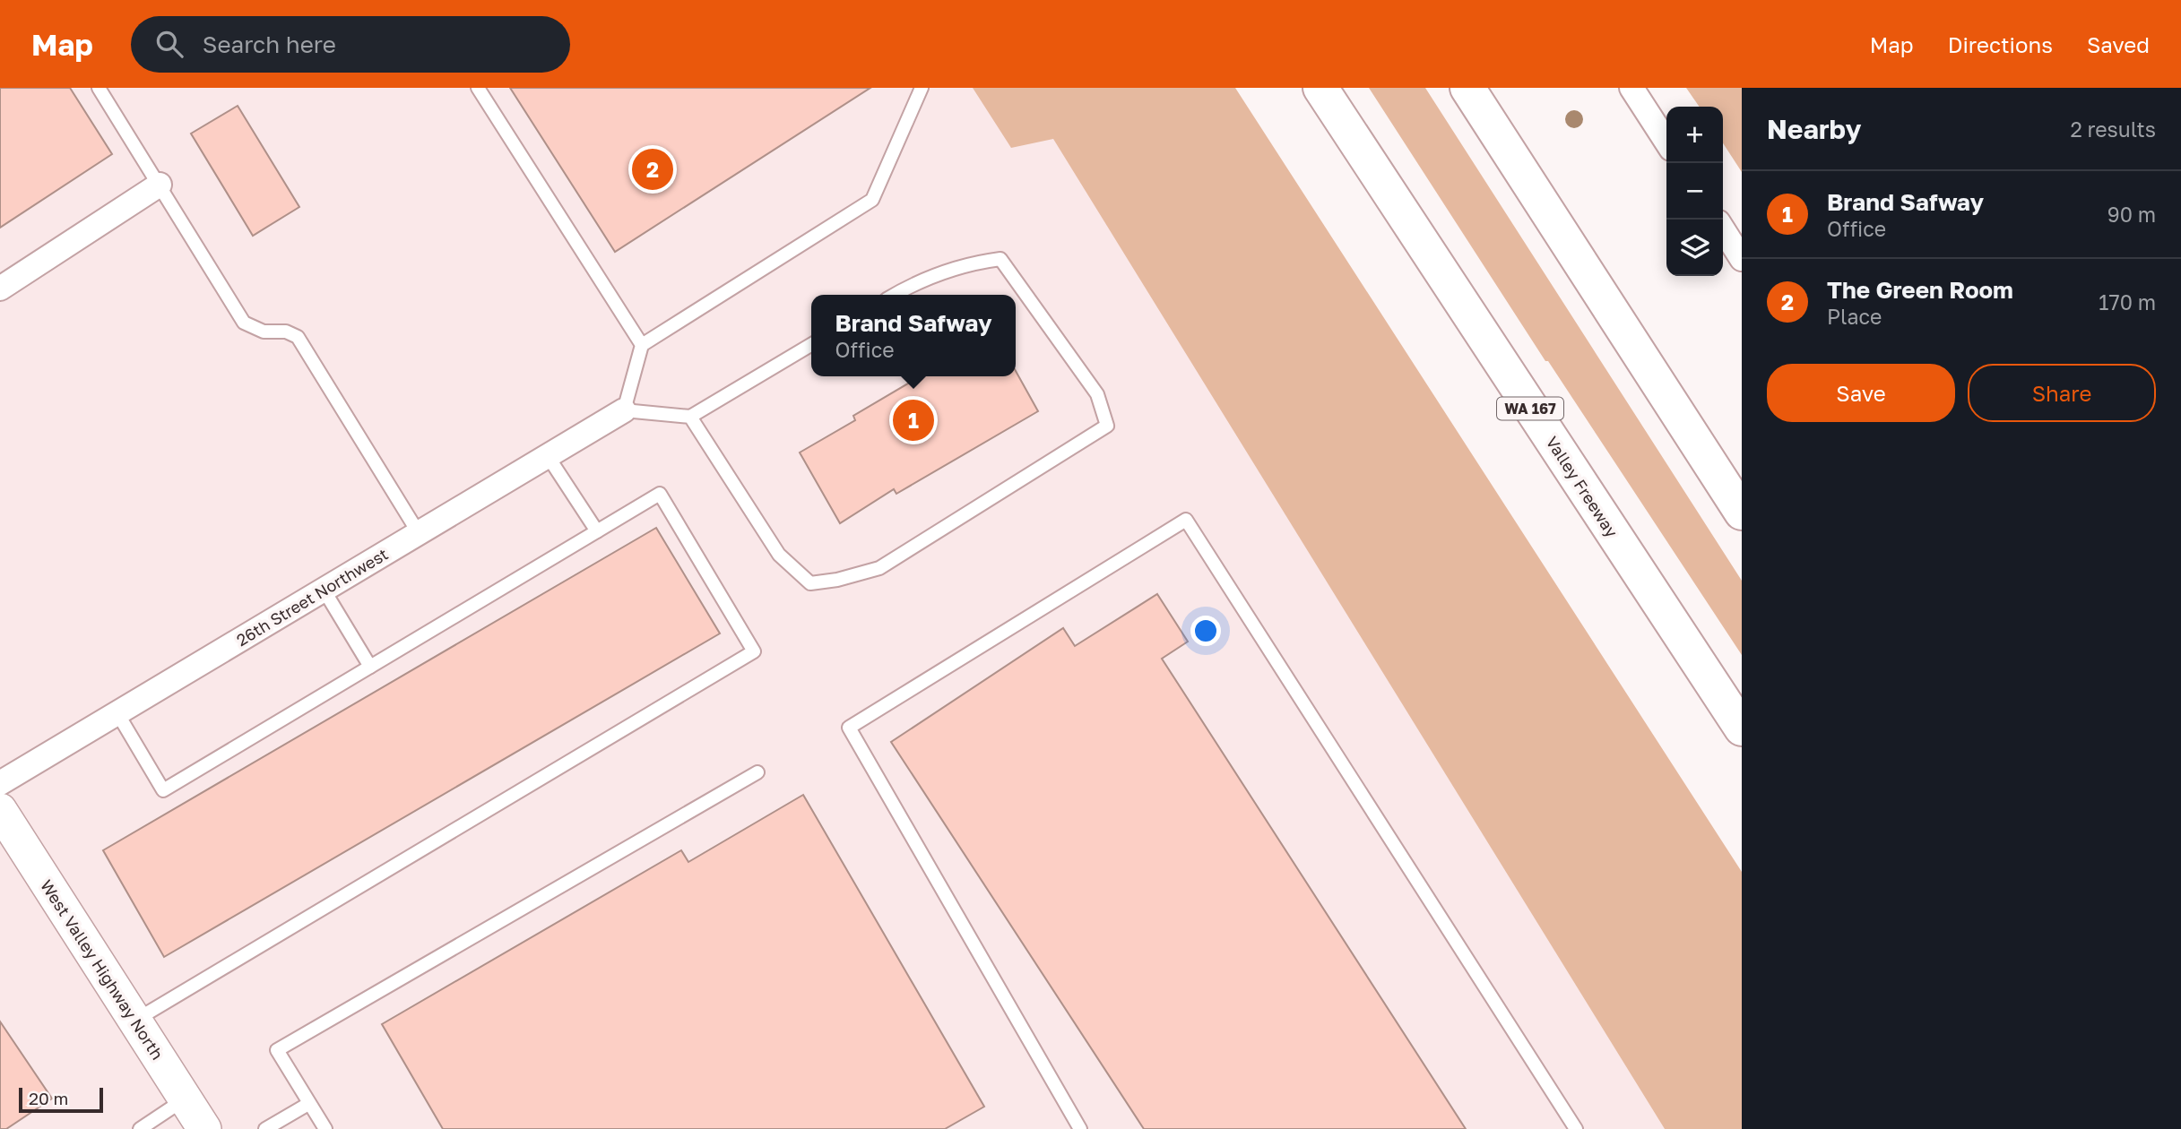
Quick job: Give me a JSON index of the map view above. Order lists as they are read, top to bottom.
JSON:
{
  "streets": {
    "highway": ["WA 167", "Valley Freeway"],
    "main road": ["West Valley Highway North"],
    "street": ["26th Street Northwest"]
  },
  "scale_bar": "20 m",
  "page": {
    "header": "Map",
    "search": "Search here",
    "nav": ["Map", "Directions", "Saved"],
    "heading": ["Nearby", "2 results"],
    "map_buttons": ["+", "−"],
    "pins": ["2", "1"],
    "list": [
      {
        "mark": "1",
        "name": "Brand Safway",
        "note": "Office",
        "value": "90 m"
      },
      {
        "mark": "2",
        "name": "The Green Room",
        "note": "Place",
        "value": "170 m"
      }
    ],
    "popup": ["Brand Safway", "Office"],
    "buttons": ["Save", "Share"],
    "scale": "20 m"
  }
}
